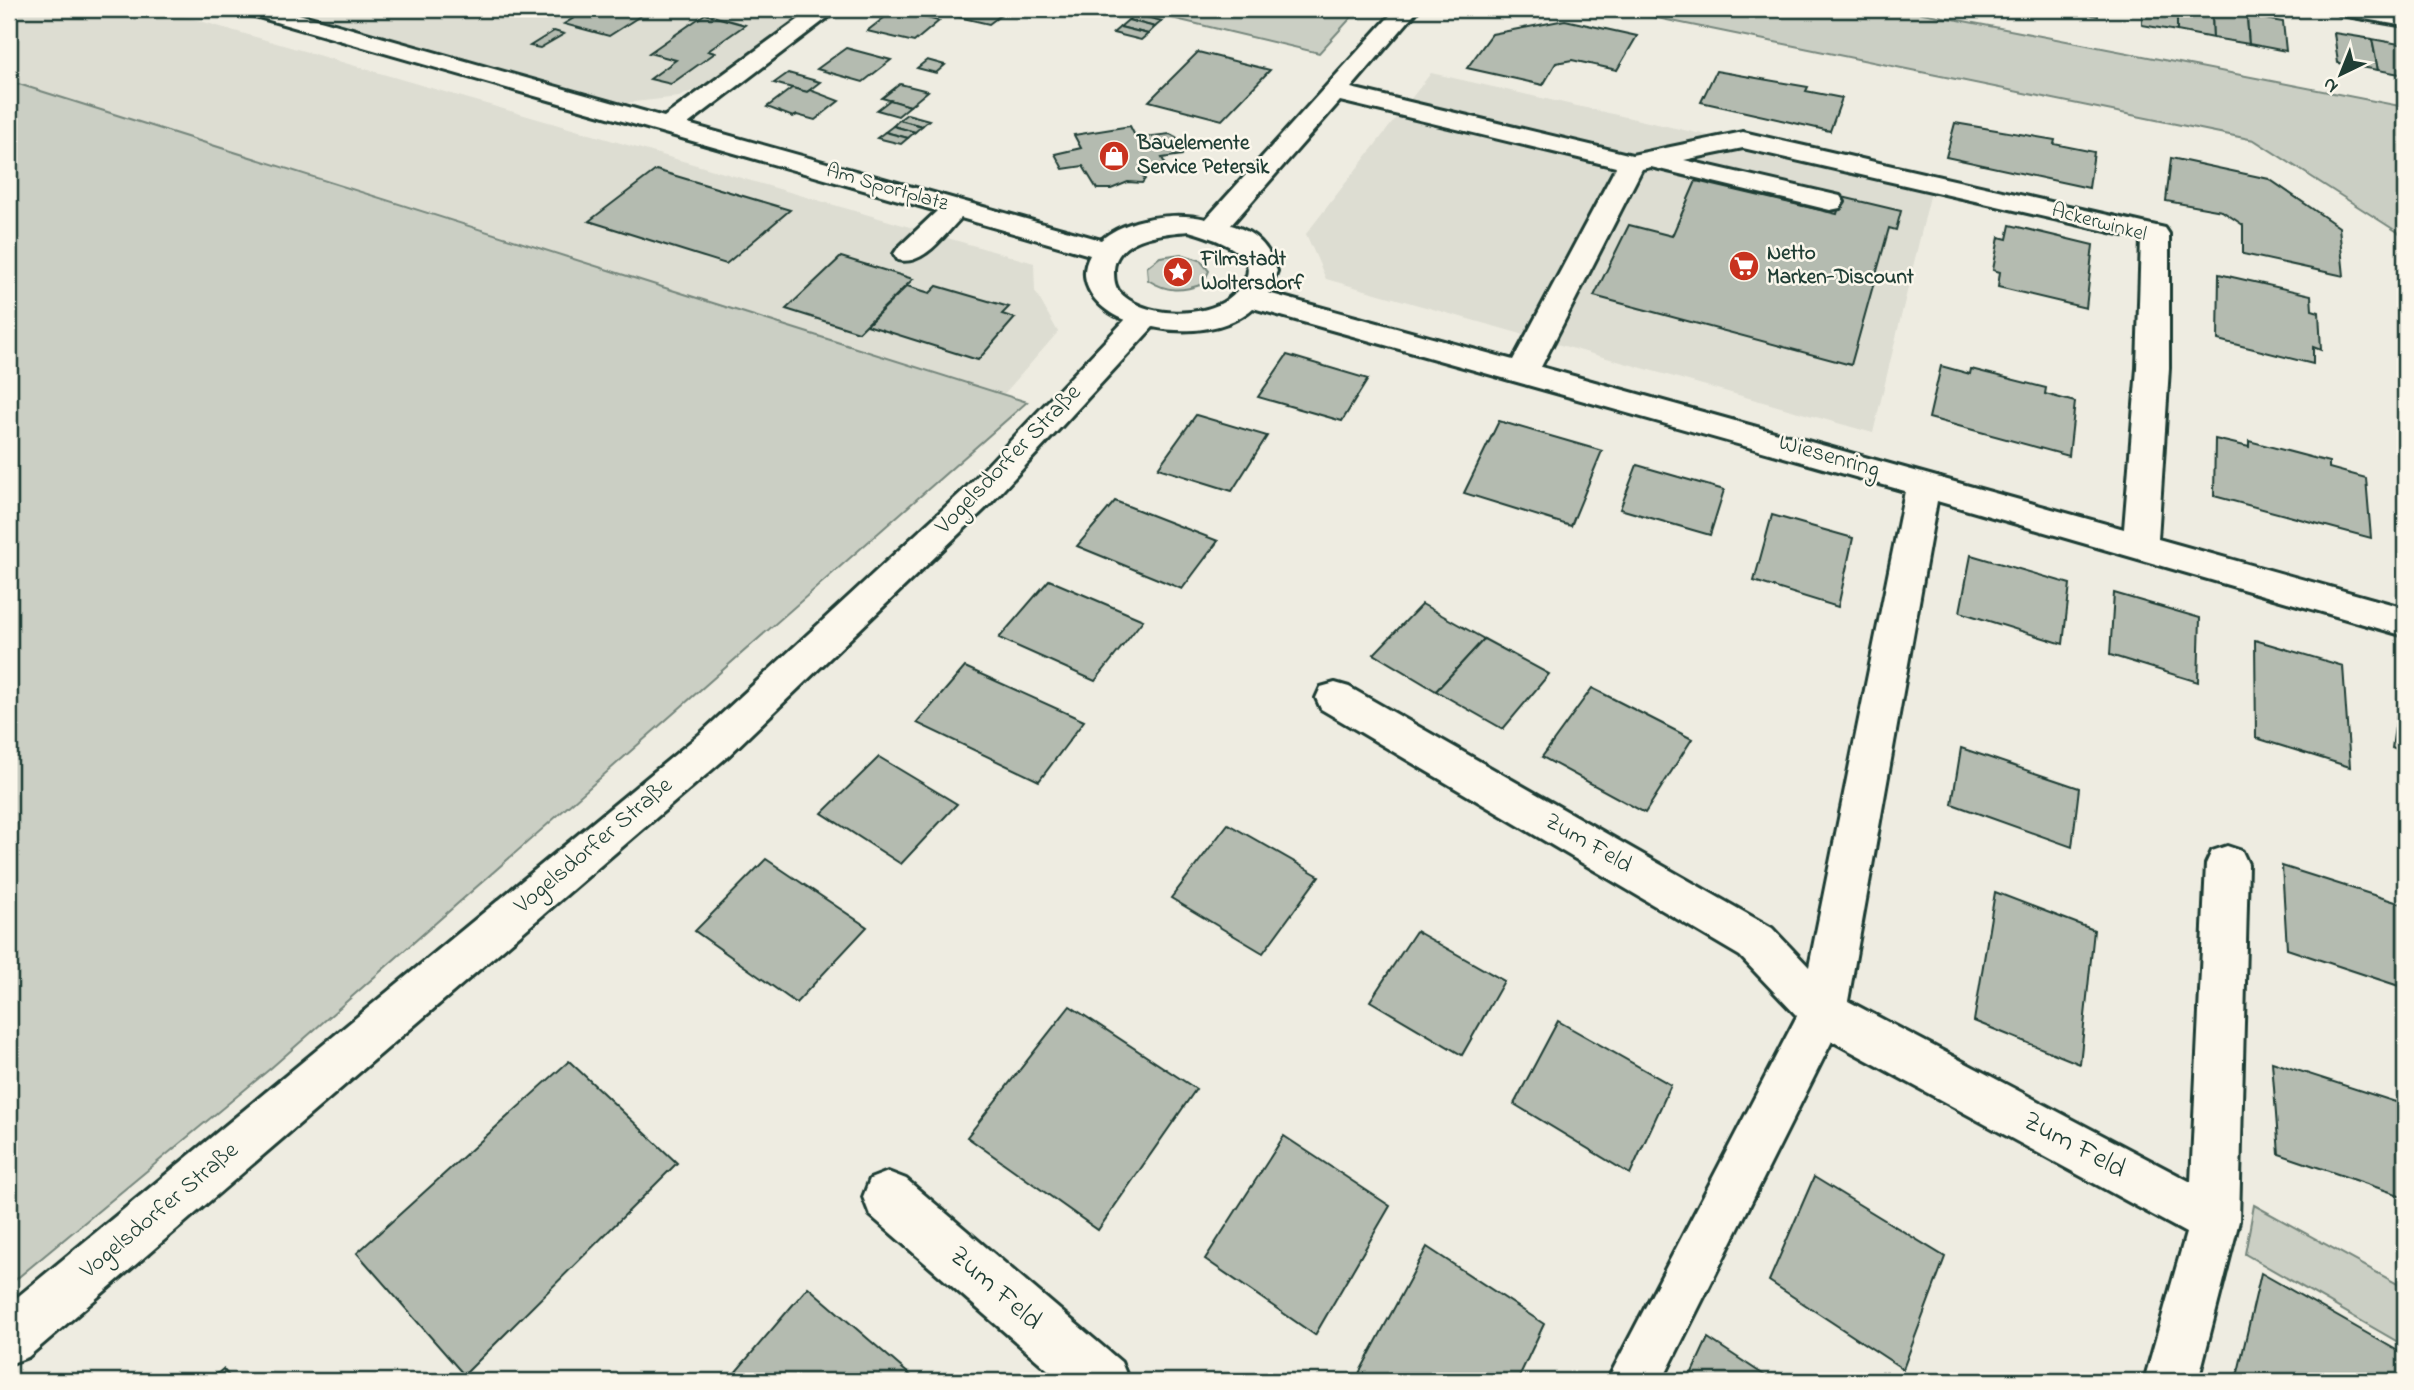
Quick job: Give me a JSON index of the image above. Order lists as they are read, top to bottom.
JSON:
{
  "streets": {
    "street": [
      "Am Sportplatz",
      "Ackerwinkel",
      "Wiesenring",
      "Vogelsdorfer Straße",
      "Zum Feld"
    ]
  },
  "crossings": [
    ["Am Sportplatz", "Wiesenring"],
    ["Am Sportplatz", "Vogelsdorfer Straße"],
    ["Ackerwinkel", "Wiesenring"],
    ["Wiesenring", "Vogelsdorfer Straße"]
  ],
  "places": {
    "shop": ["Bauelemente Service Petersik"],
    "supermarket": ["Netto Marken-Discount"],
    "place": ["Filmstadt Woltersdorf"]
  },
  "north": "bottom left"
}
